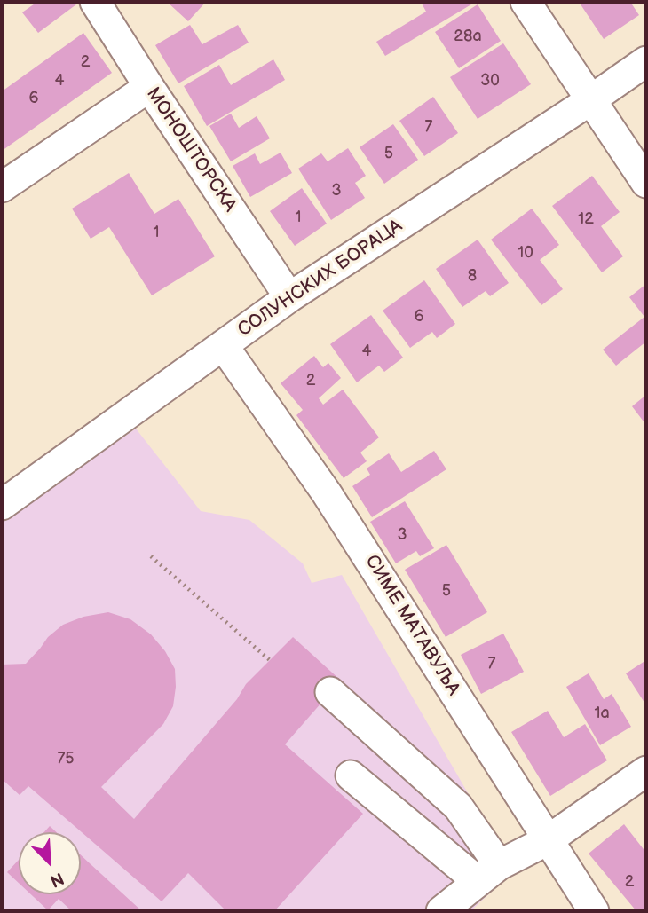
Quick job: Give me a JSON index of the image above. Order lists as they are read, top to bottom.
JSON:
{
  "streets": {
    "street": ["МОНОШТОРСКА", "СОЛУНСКИХ БОРАЦА", "СИМЕ МАТАВУЉА"]
  },
  "crossings": [
    ["МОНОШТОРСКА", "СОЛУНСКИХ БОРАЦА"],
    ["СОЛУНСКИХ БОРАЦА", "СИМЕ МАТАВУЉА"]
  ],
  "house_numbers": [
    "28a",
    "2",
    "4",
    "30",
    "6",
    "7",
    "5",
    "3",
    "1",
    "12",
    "1",
    "10",
    "8",
    "6",
    "4",
    "2",
    "3",
    "5",
    "7",
    "1a",
    "75",
    "2"
  ],
  "north": "bottom right"
}
